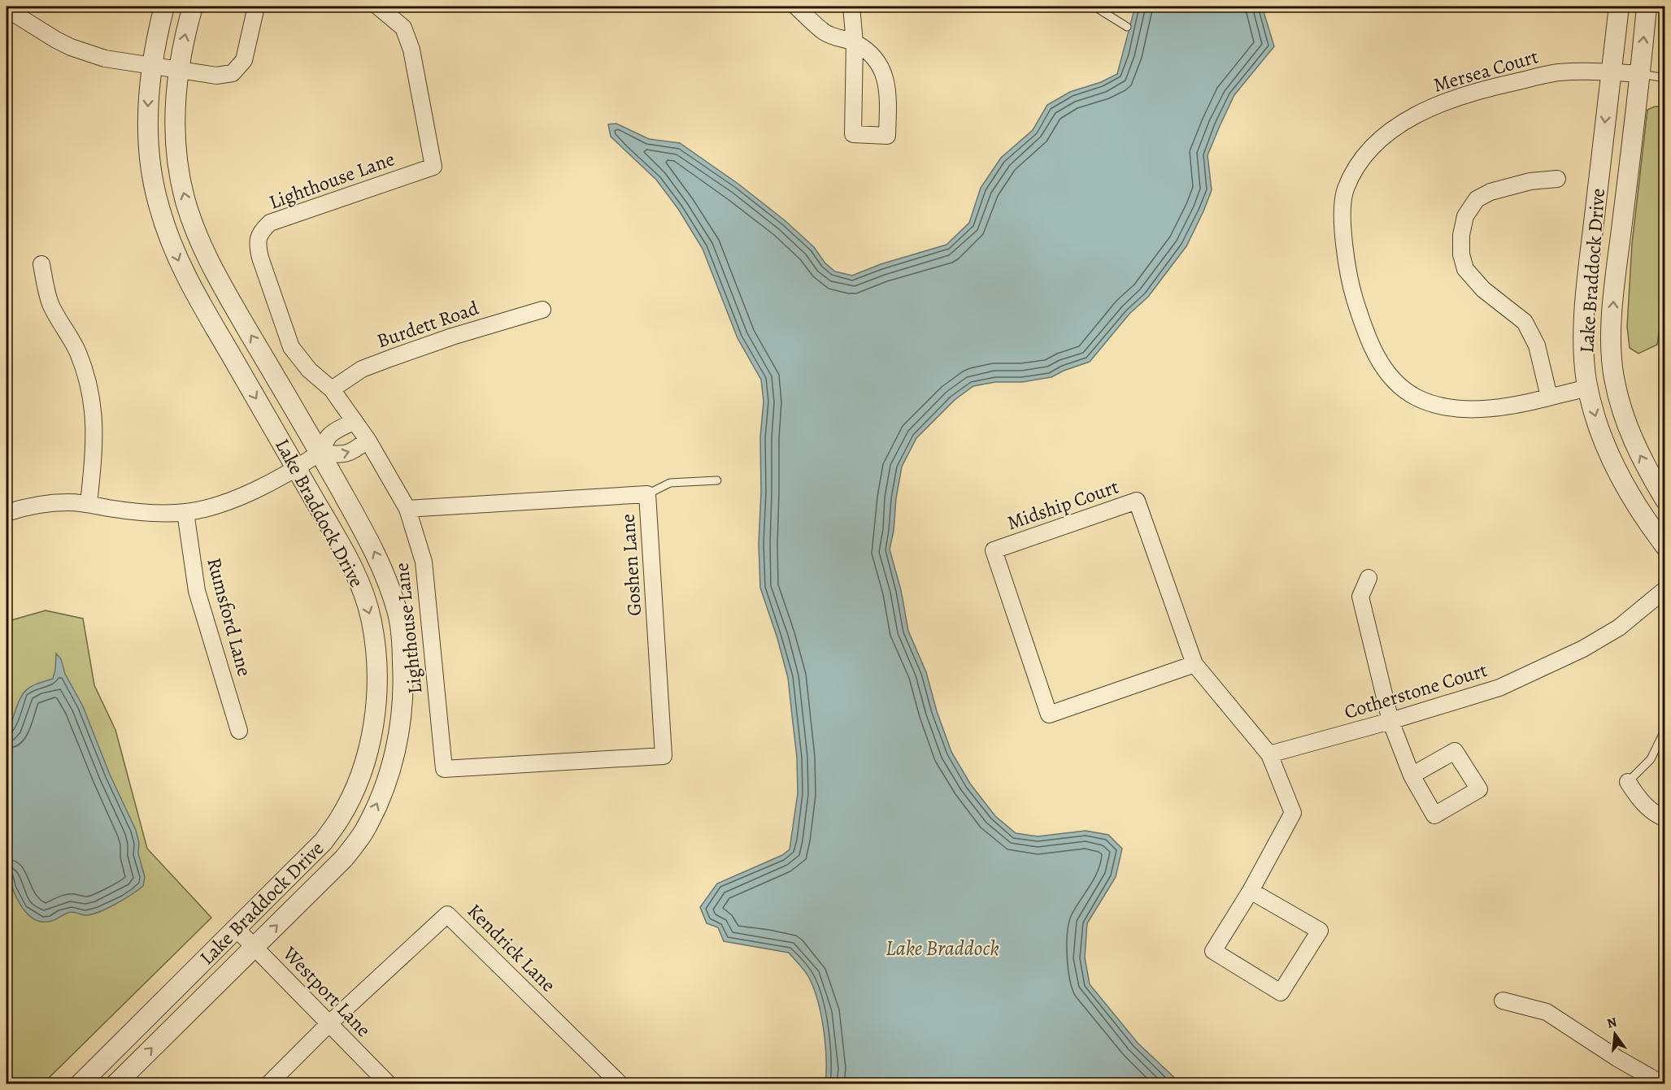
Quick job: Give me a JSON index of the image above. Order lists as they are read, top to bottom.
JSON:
{
  "streets": {
    "street": [
      "Mersea Court",
      "Lighthouse Lane",
      "Lake Braddock Drive",
      "Burdett Road",
      "Midship Court",
      "Goshen Lane",
      "Rumsford Lane",
      "Cotherstone Court",
      "Kendrick Lane",
      "Westport Lane"
    ]
  },
  "crossings": [
    ["Mersea Court", "Lake Braddock Drive"],
    ["Lighthouse Lane", "Burdett Road"],
    ["Lighthouse Lane", "Goshen Lane"],
    ["Lake Braddock Drive", "Westport Lane"],
    ["Kendrick Lane", "Westport Lane"]
  ],
  "water": ["Lake Braddock"],
  "north": "top"
}
